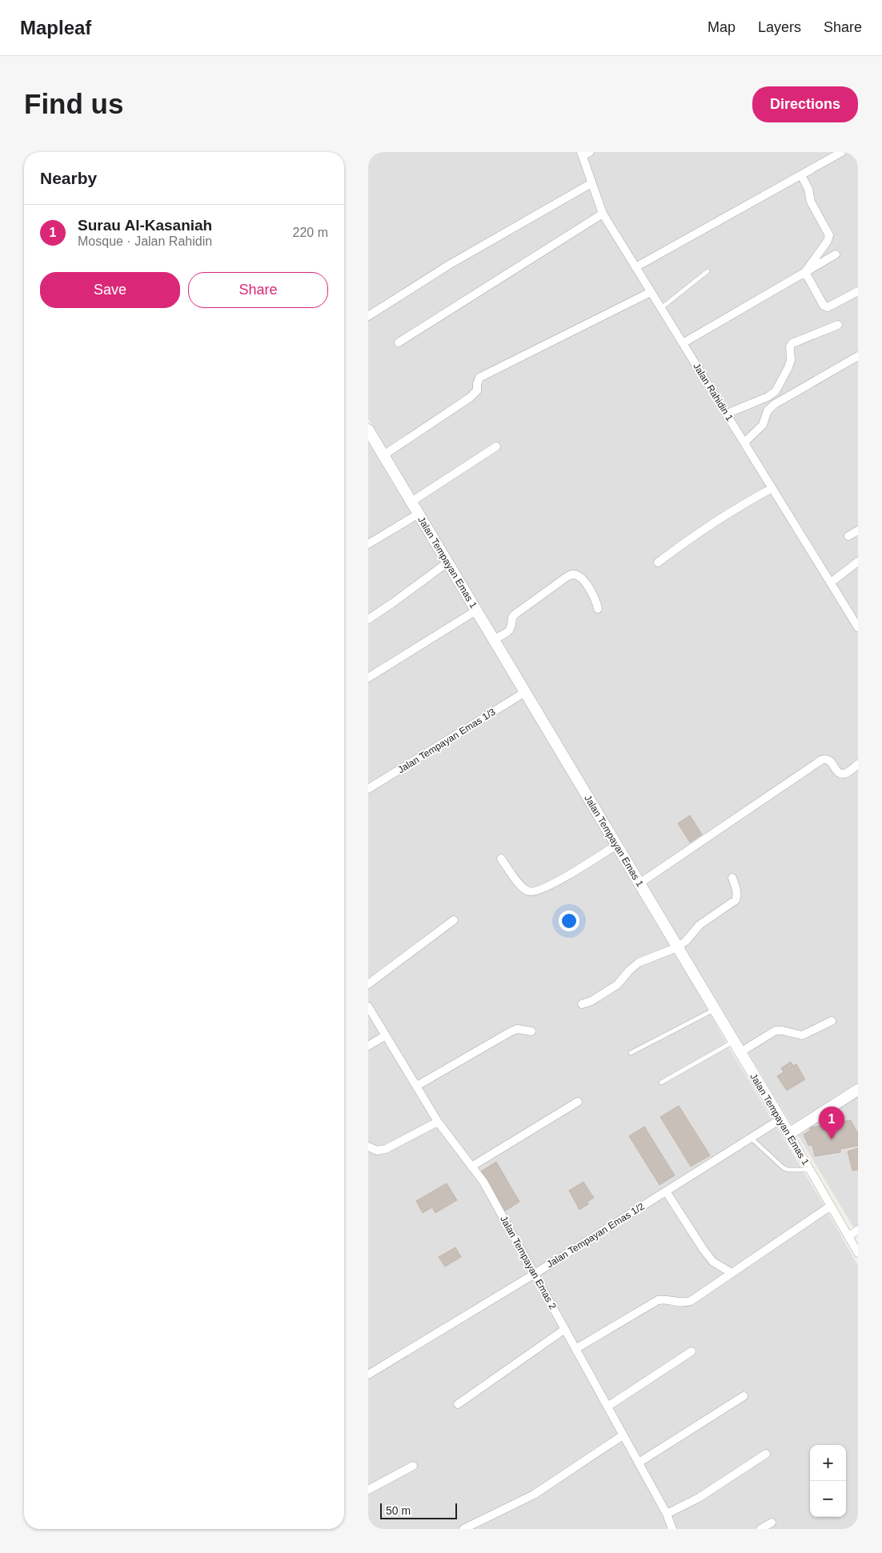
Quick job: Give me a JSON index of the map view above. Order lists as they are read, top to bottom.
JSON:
{
  "streets": {
    "street": [
      "Jalan Rahidin 1",
      "Jalan Tempayan Emas 1",
      "Jalan Tempayan Emas 1/3",
      "Jalan Tempayan Emas 1/2",
      "Jalan Tempayan Emas 2"
    ]
  },
  "crossings": [
    ["Jalan Tempayan Emas 1", "Jalan Tempayan Emas 1/3"],
    ["Jalan Tempayan Emas 1", "Jalan Tempayan Emas 1/2"],
    ["Jalan Tempayan Emas 1/2", "Jalan Tempayan Emas 2"]
  ],
  "scale_bar": "50 m",
  "page": {
    "header": "Mapleaf",
    "nav": ["Map", "Layers", "Share"],
    "buttons": [
      "Directions",
      ["Save", "Share"]
    ],
    "title": "Find us",
    "heading": "Nearby",
    "list": [
      {
        "mark": "1",
        "name": "Surau Al-Kasaniah",
        "note": "Mosque · Jalan Rahidin",
        "value": "220 m"
      }
    ],
    "pins": "1",
    "map_buttons": ["+", "−"],
    "scale": "50 m"
  }
}
